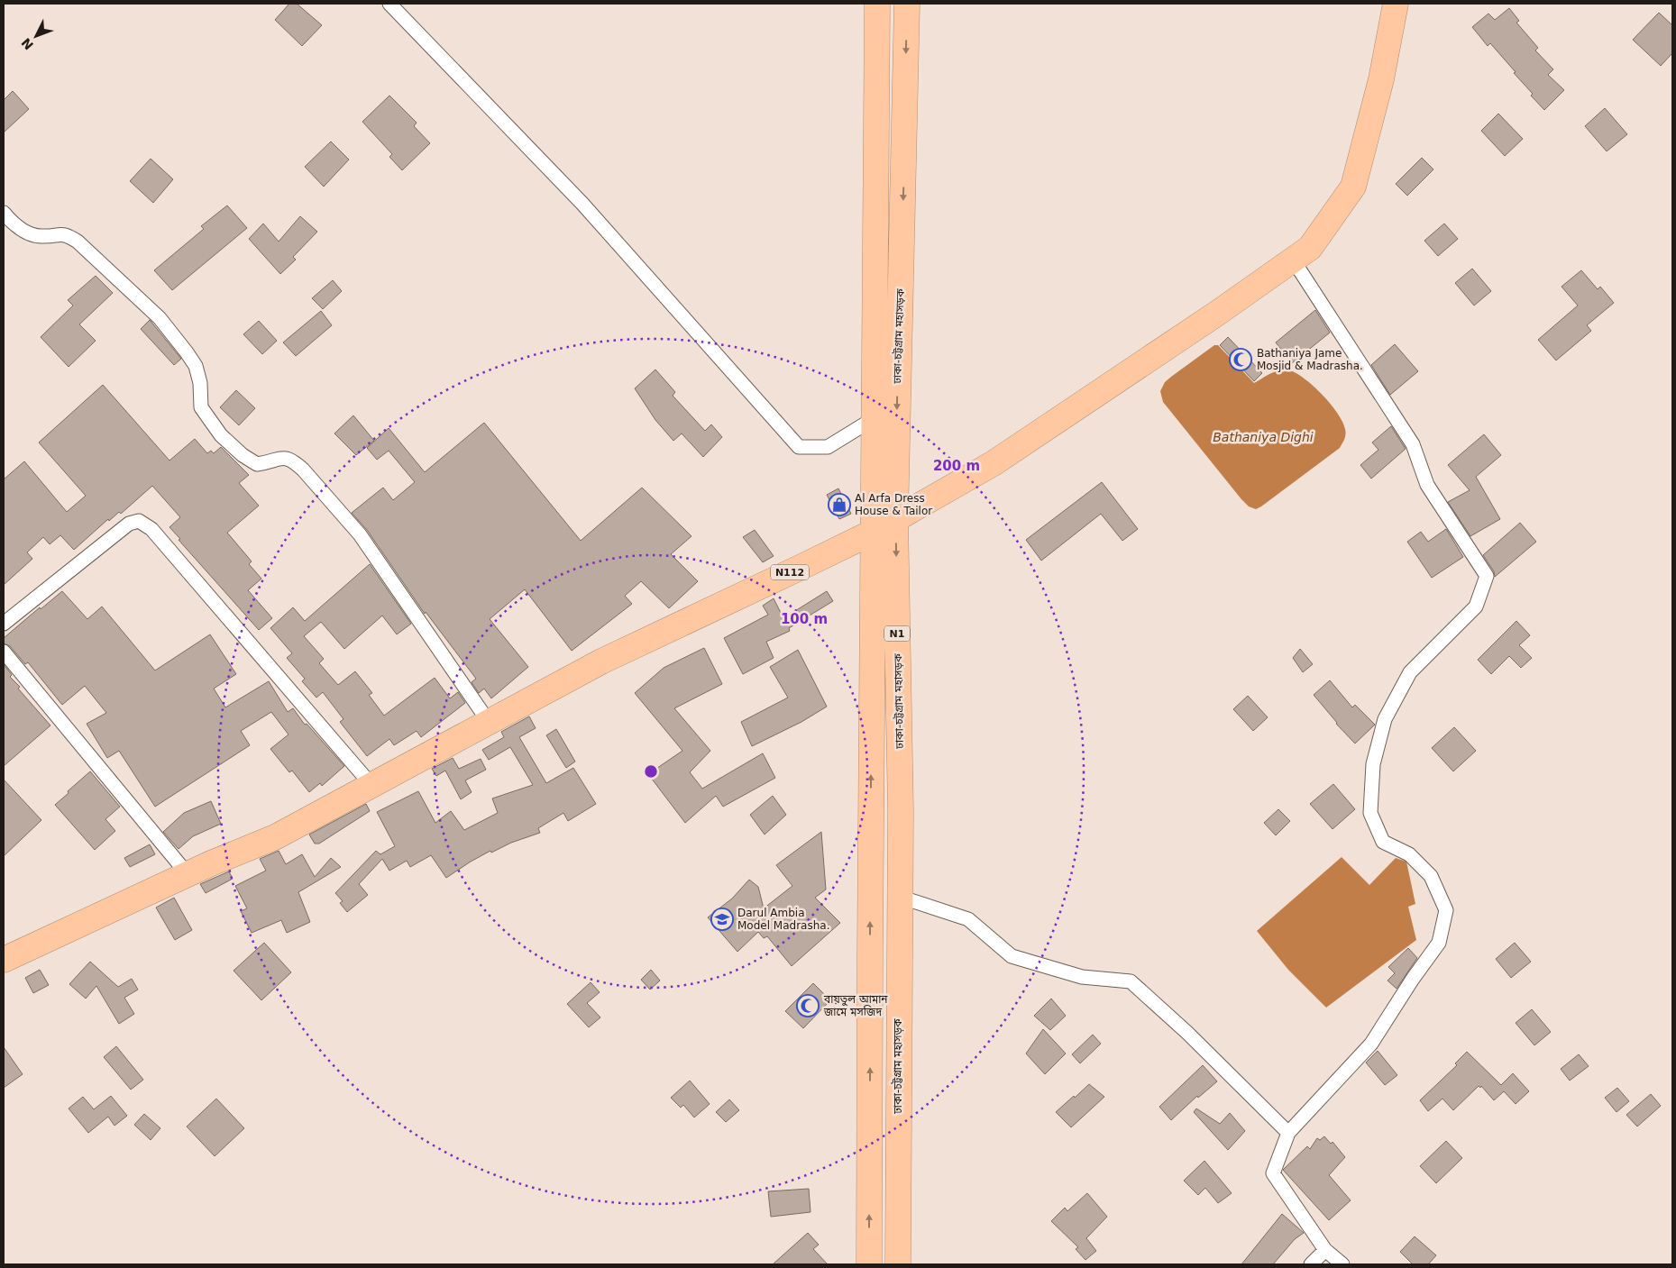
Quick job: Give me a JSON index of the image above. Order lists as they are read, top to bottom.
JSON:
{
  "streets": {
    "highway": ["ঢাকা-চট্টগ্রাম মহাসড়ক", "N112", "N1"]
  },
  "crossings": [
    ["ঢাকা-চট্টগ্রাম মহাসড়ক", "N112"]
  ],
  "water": ["Bathaniya Dighi"],
  "places": {
    "mosque": ["Bathaniya Jame Mosjid & Madrasha.", "বায়তুল আমান জামে মসজিদ"],
    "shop": ["Al Arfa Dress House & Tailor"],
    "school or university": ["Darul Ambia Model Madrasha."]
  },
  "north": "bottom left",
  "rings": ["200 m", "100 m"]
}
